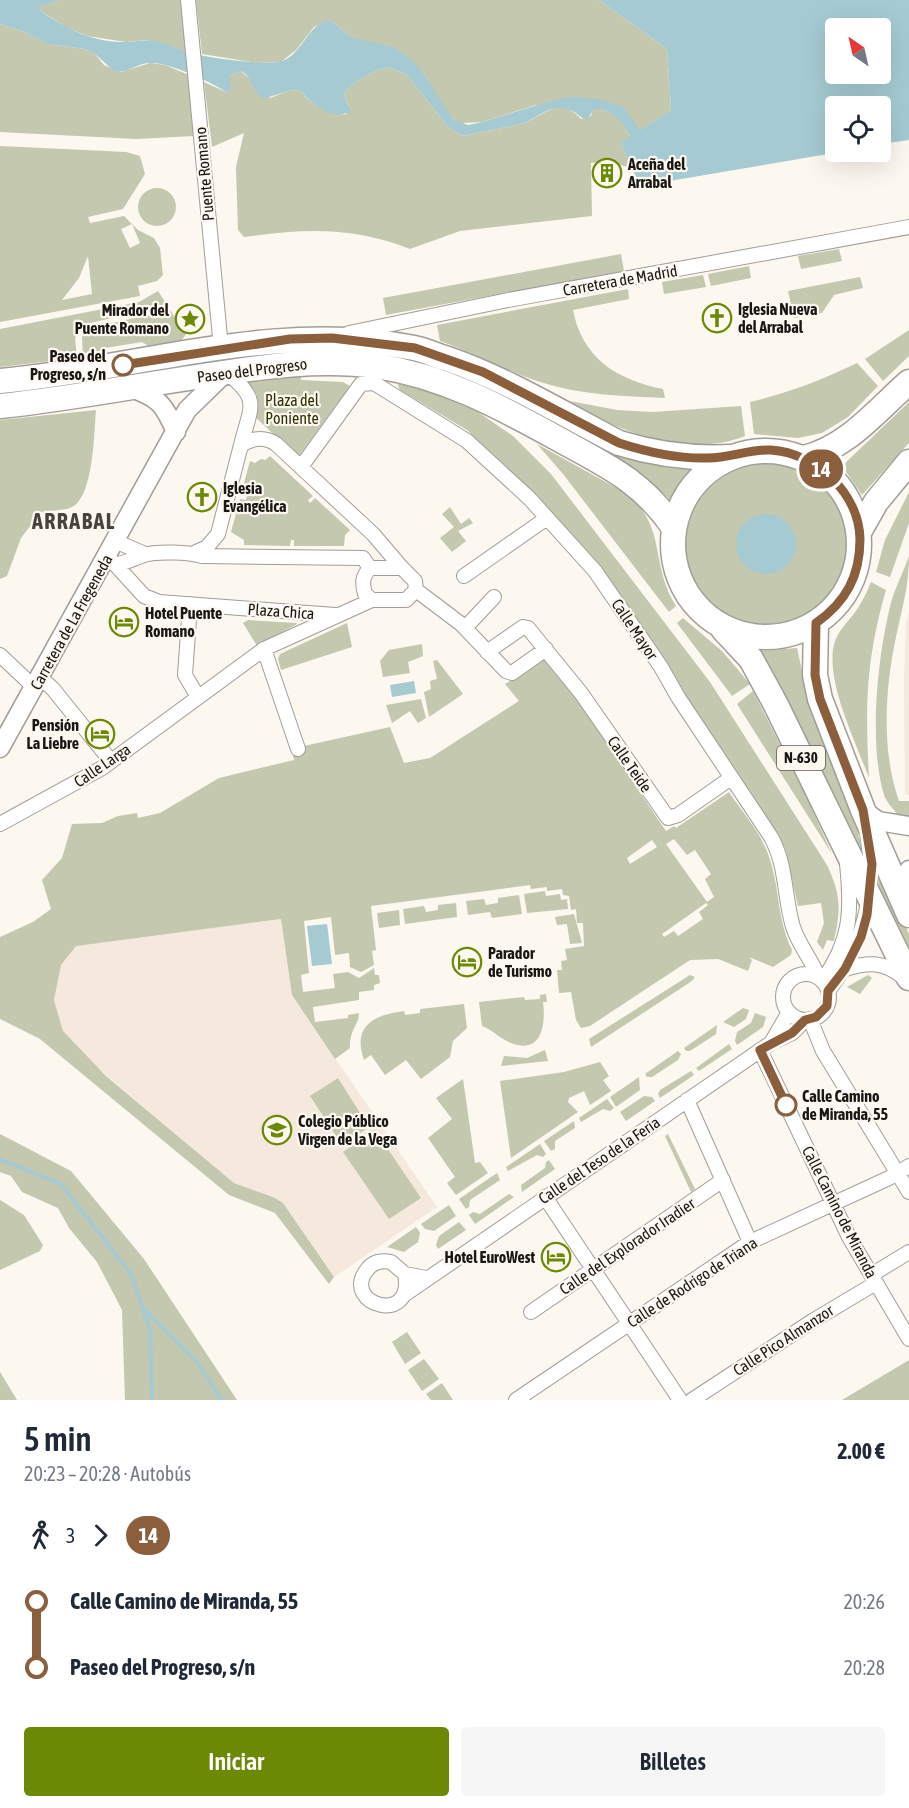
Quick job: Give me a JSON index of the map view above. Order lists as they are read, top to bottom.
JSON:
{
  "streets": {
    "highway": ["Paseo del Progreso", "N-630"],
    "main road": ["Carretera de La Fregeneda"],
    "street": [
      "Puente Romano",
      "Carretera de Madrid",
      "Plaza Chica",
      "Calle Mayor",
      "Calle Teide",
      "Calle Larga",
      "Calle del Teso de la Feria",
      "Calle Camino de Miranda",
      "Calle del Explorador Iradier",
      "Calle de Rodrigo de Triana",
      "Calle Pico Almanzor"
    ]
  },
  "crossings": [
    ["Puente Romano", "Paseo del Progreso"],
    ["Carretera de Madrid", "Paseo del Progreso"],
    ["Paseo del Progreso", "Carretera de La Fregeneda"],
    ["Paseo del Progreso", "N-630"],
    ["Plaza Chica", "Carretera de La Fregeneda"],
    ["Plaza Chica", "Calle Larga"],
    ["Calle Mayor", "Calle Teide"],
    ["Calle Mayor", "Calle del Teso de la Feria"],
    ["Calle del Teso de la Feria", "Calle Camino de Miranda"],
    ["Calle Camino de Miranda", "Calle de Rodrigo de Triana"],
    ["Calle Camino de Miranda", "Calle Pico Almanzor"]
  ],
  "districts": ["ARRABAL"],
  "parks": ["Plaza del Poniente"],
  "places": {
    "building": ["Aceña del Arrabal"],
    "church": ["Iglesia Nueva del Arrabal", "Iglesia Evangélica"],
    "place": ["Mirador del Puente Romano"],
    "other": ["Paseo del Progreso, s/n", "Calle Camino de Miranda, 55"],
    "hotel": [
      "Hotel Puente Romano",
      "Pensión La Liebre",
      "Parador de Turismo",
      "Hotel EuroWest"
    ],
    "school or university": ["Colegio Público Virgen de la Vega"]
  },
  "lines": ["bus line 14"],
  "north": "top left",
  "page": {
    "on_map": "14",
    "heading": ["5 min", "20:23 – 20:28 · Autobús", "2.00 €"],
    "legs": ["3", "14"],
    "list": [
      {
        "name": "Calle Camino de Miranda, 55",
        "value": "20:26"
      },
      {
        "name": "Paseo del Progreso, s/n",
        "value": "20:28"
      }
    ],
    "buttons": ["Iniciar", "Billetes"]
  }
}
